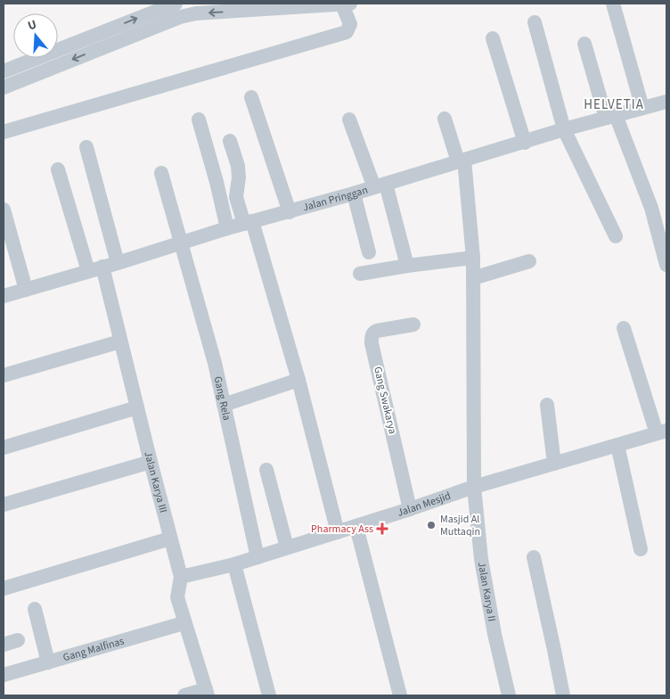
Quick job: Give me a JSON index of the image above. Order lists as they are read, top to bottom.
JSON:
{
  "streets": {
    "street": [
      "Jalan Pringgan",
      "Gang Rela",
      "Gang Swakarya",
      "Jalan Karya III",
      "Jalan Mesjid",
      "Jalan Karya II",
      "Gang Malfinas"
    ]
  },
  "crossings": [
    ["Jalan Pringgan", "Gang Rela"],
    ["Jalan Pringgan", "Jalan Karya III"],
    ["Jalan Pringgan", "Jalan Karya II"],
    ["Gang Rela", "Jalan Mesjid"],
    ["Gang Swakarya", "Jalan Mesjid"],
    ["Jalan Karya III", "Jalan Mesjid"],
    ["Jalan Karya III", "Gang Malfinas"],
    ["Jalan Mesjid", "Jalan Karya II"]
  ],
  "districts": ["HELVETIA"],
  "places": {
    "other": ["Masjid Al Muttaqin"],
    "health": ["Pharmacy Ass"]
  },
  "north": "top"
}
